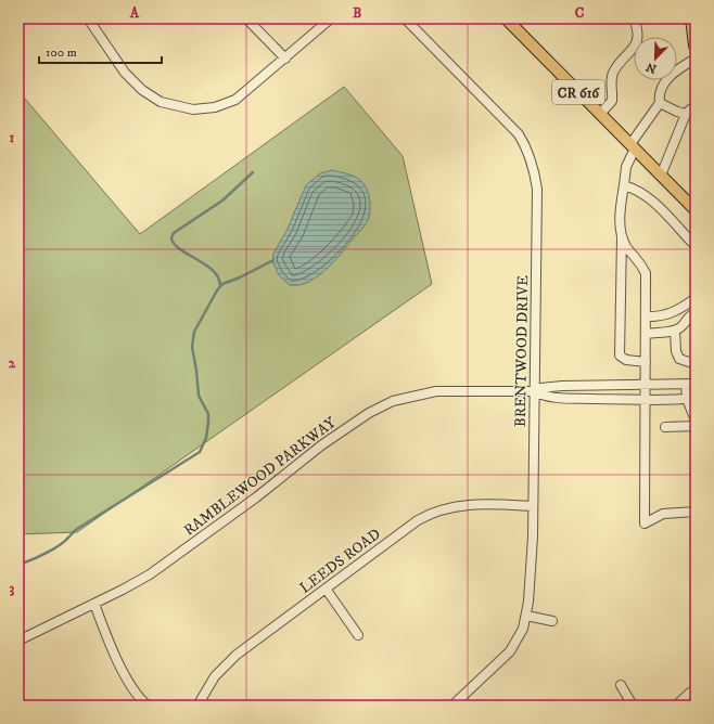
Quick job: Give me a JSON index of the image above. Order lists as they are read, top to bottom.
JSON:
{
  "streets": {
    "main road": ["CR 616"],
    "street": ["BRENTWOOD DRIVE", "RAMBLEWOOD PARKWAY", "LEEDS ROAD"]
  },
  "crossings": [
    ["BRENTWOOD DRIVE", "RAMBLEWOOD PARKWAY"],
    ["BRENTWOOD DRIVE", "LEEDS ROAD"]
  ],
  "scale_bar": "100 m",
  "north": "bottom left",
  "grid": {
    "columns": ["A", "B", "C"],
    "rows": ["1", "2", "3"]
  }
}
